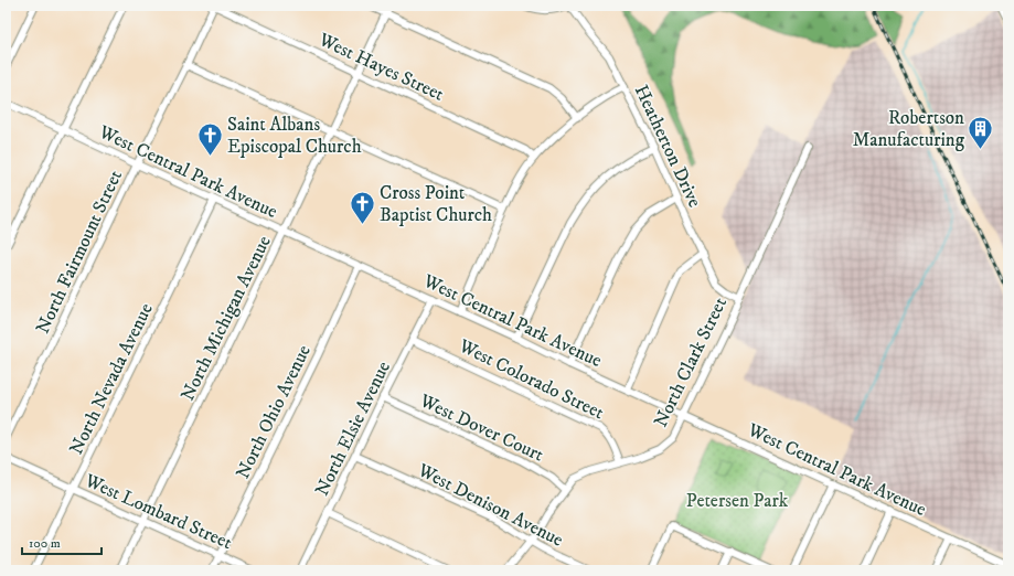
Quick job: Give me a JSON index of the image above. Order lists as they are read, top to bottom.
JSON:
{
  "streets": {
    "street": [
      "West Hayes Street",
      "Heatherton Drive",
      "West Central Park Avenue",
      "North Fairmount Street",
      "North Michigan Avenue",
      "North Clark Street",
      "North Nevada Avenue",
      "West Colorado Street",
      "North Ohio Avenue",
      "West Dover Court",
      "North Elsie Avenue",
      "West Denison Avenue",
      "West Lombard Street"
    ]
  },
  "crossings": [
    ["West Hayes Street", "North Fairmount Street"],
    ["West Hayes Street", "North Michigan Avenue"],
    ["Heatherton Drive", "North Clark Street"],
    ["West Central Park Avenue", "North Fairmount Street"],
    ["West Central Park Avenue", "North Michigan Avenue"],
    ["West Central Park Avenue", "North Clark Street"],
    ["West Central Park Avenue", "North Nevada Avenue"],
    ["West Central Park Avenue", "North Ohio Avenue"],
    ["West Central Park Avenue", "North Elsie Avenue"],
    ["North Michigan Avenue", "West Lombard Street"],
    ["North Clark Street", "West Colorado Street"],
    ["North Clark Street", "West Dover Court"],
    ["North Clark Street", "West Denison Avenue"],
    ["North Nevada Avenue", "West Lombard Street"],
    ["West Colorado Street", "North Elsie Avenue"],
    ["North Ohio Avenue", "West Lombard Street"],
    ["West Dover Court", "North Elsie Avenue"],
    ["North Elsie Avenue", "West Denison Avenue"]
  ],
  "parks": ["Petersen Park"],
  "places": {
    "building": ["Robertson Manufacturing"],
    "church": ["Saint Albans Episcopal Church", "Cross Point Baptist Church"]
  },
  "scale_bar": "100 m"
}
